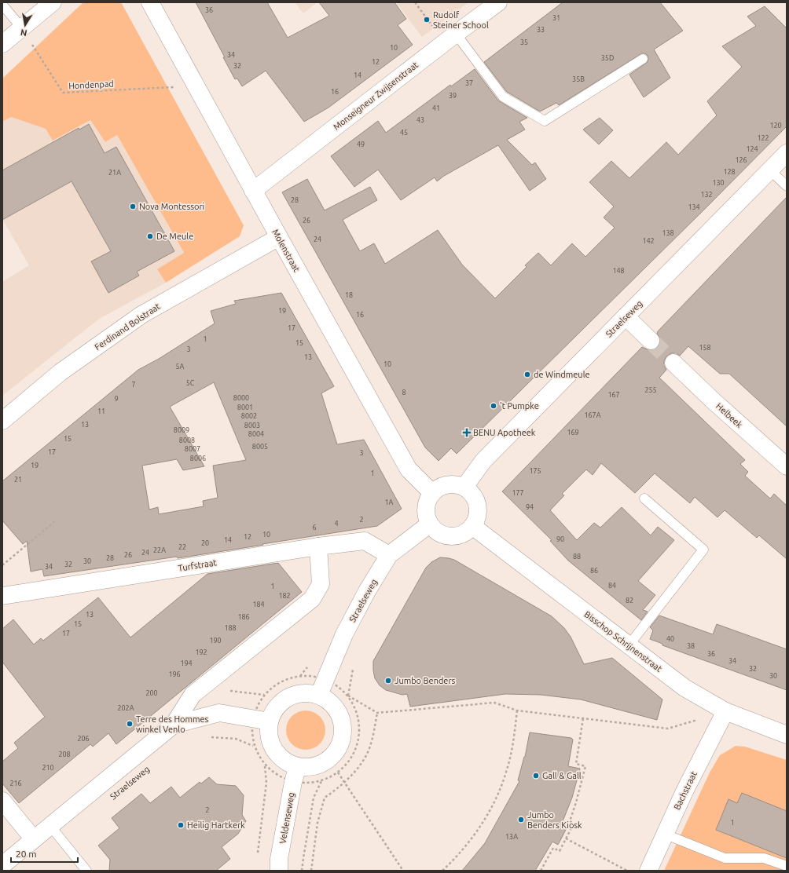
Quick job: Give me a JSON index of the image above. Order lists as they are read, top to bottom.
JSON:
{
  "streets": {
    "street": [
      "Monseigneur Zwijsenstraat",
      "Molenstraat",
      "Straelseweg",
      "Ferdinand Bolstraat",
      "Helbeek",
      "Turfstraat",
      "Bisschop Schrijnenstraat",
      "Bachstraat",
      "Veldenseweg"
    ],
    "path": ["Hondenpad"]
  },
  "crossings": [
    ["Hondenpad", "Molenstraat"],
    ["Monseigneur Zwijsenstraat", "Molenstraat"],
    ["Molenstraat", "Straelseweg"],
    ["Molenstraat", "Ferdinand Bolstraat"],
    ["Molenstraat", "Bisschop Schrijnenstraat"],
    ["Straelseweg", "Turfstraat"],
    ["Straelseweg", "Bisschop Schrijnenstraat"],
    ["Straelseweg", "Veldenseweg"],
    ["Bisschop Schrijnenstraat", "Bachstraat"]
  ],
  "places": {
    "other": [
      "Rudolf Steiner School",
      "Nova Montessori",
      "De Meule",
      "de Windmeule",
      "'t Pumpke",
      "Jumbo Benders",
      "Terre des Hommes winkel Venlo",
      "Gall & Gall",
      "Jumbo Benders Kiosk",
      "Heilig Hartkerk"
    ],
    "health": ["BENU Apotheek"]
  },
  "house_numbers": [
    "36",
    "31",
    "33",
    "35",
    "10",
    "34",
    "35D",
    "12",
    "32",
    "14",
    "35B",
    "37",
    "16",
    "39",
    "41",
    "43",
    "120",
    "45",
    "122",
    "49",
    "124",
    "126",
    "128",
    "21A",
    "130",
    "132",
    "28",
    "134",
    "26",
    "138",
    "24",
    "142",
    "148",
    "18",
    "19",
    "16",
    "17",
    "1",
    "15",
    "158",
    "3",
    "13",
    "10",
    "5A",
    "5C",
    "7",
    "255",
    "8",
    "167",
    "8000",
    "9",
    "8001",
    "11",
    "167A",
    "8002",
    "13",
    "8003",
    "8009",
    "169",
    "8004",
    "15",
    "8008",
    "8005",
    "8007",
    "17",
    "3",
    "8006",
    "19",
    "175",
    "1",
    "21",
    "177",
    "1A",
    "94",
    "2",
    "4",
    "6",
    "10",
    "12",
    "90",
    "14",
    "20",
    "22",
    "22A",
    "24",
    "26",
    "88",
    "28",
    "30",
    "32",
    "34",
    "86",
    "84",
    "1",
    "182",
    "82",
    "184",
    "13",
    "186",
    "15",
    "188",
    "17",
    "40",
    "190",
    "38",
    "192",
    "36",
    "34",
    "194",
    "32",
    "196",
    "30",
    "200",
    "202A",
    "206",
    "208",
    "210",
    "216",
    "2",
    "1",
    "13A"
  ],
  "scale_bar": "20 m",
  "north": "bottom"
}
